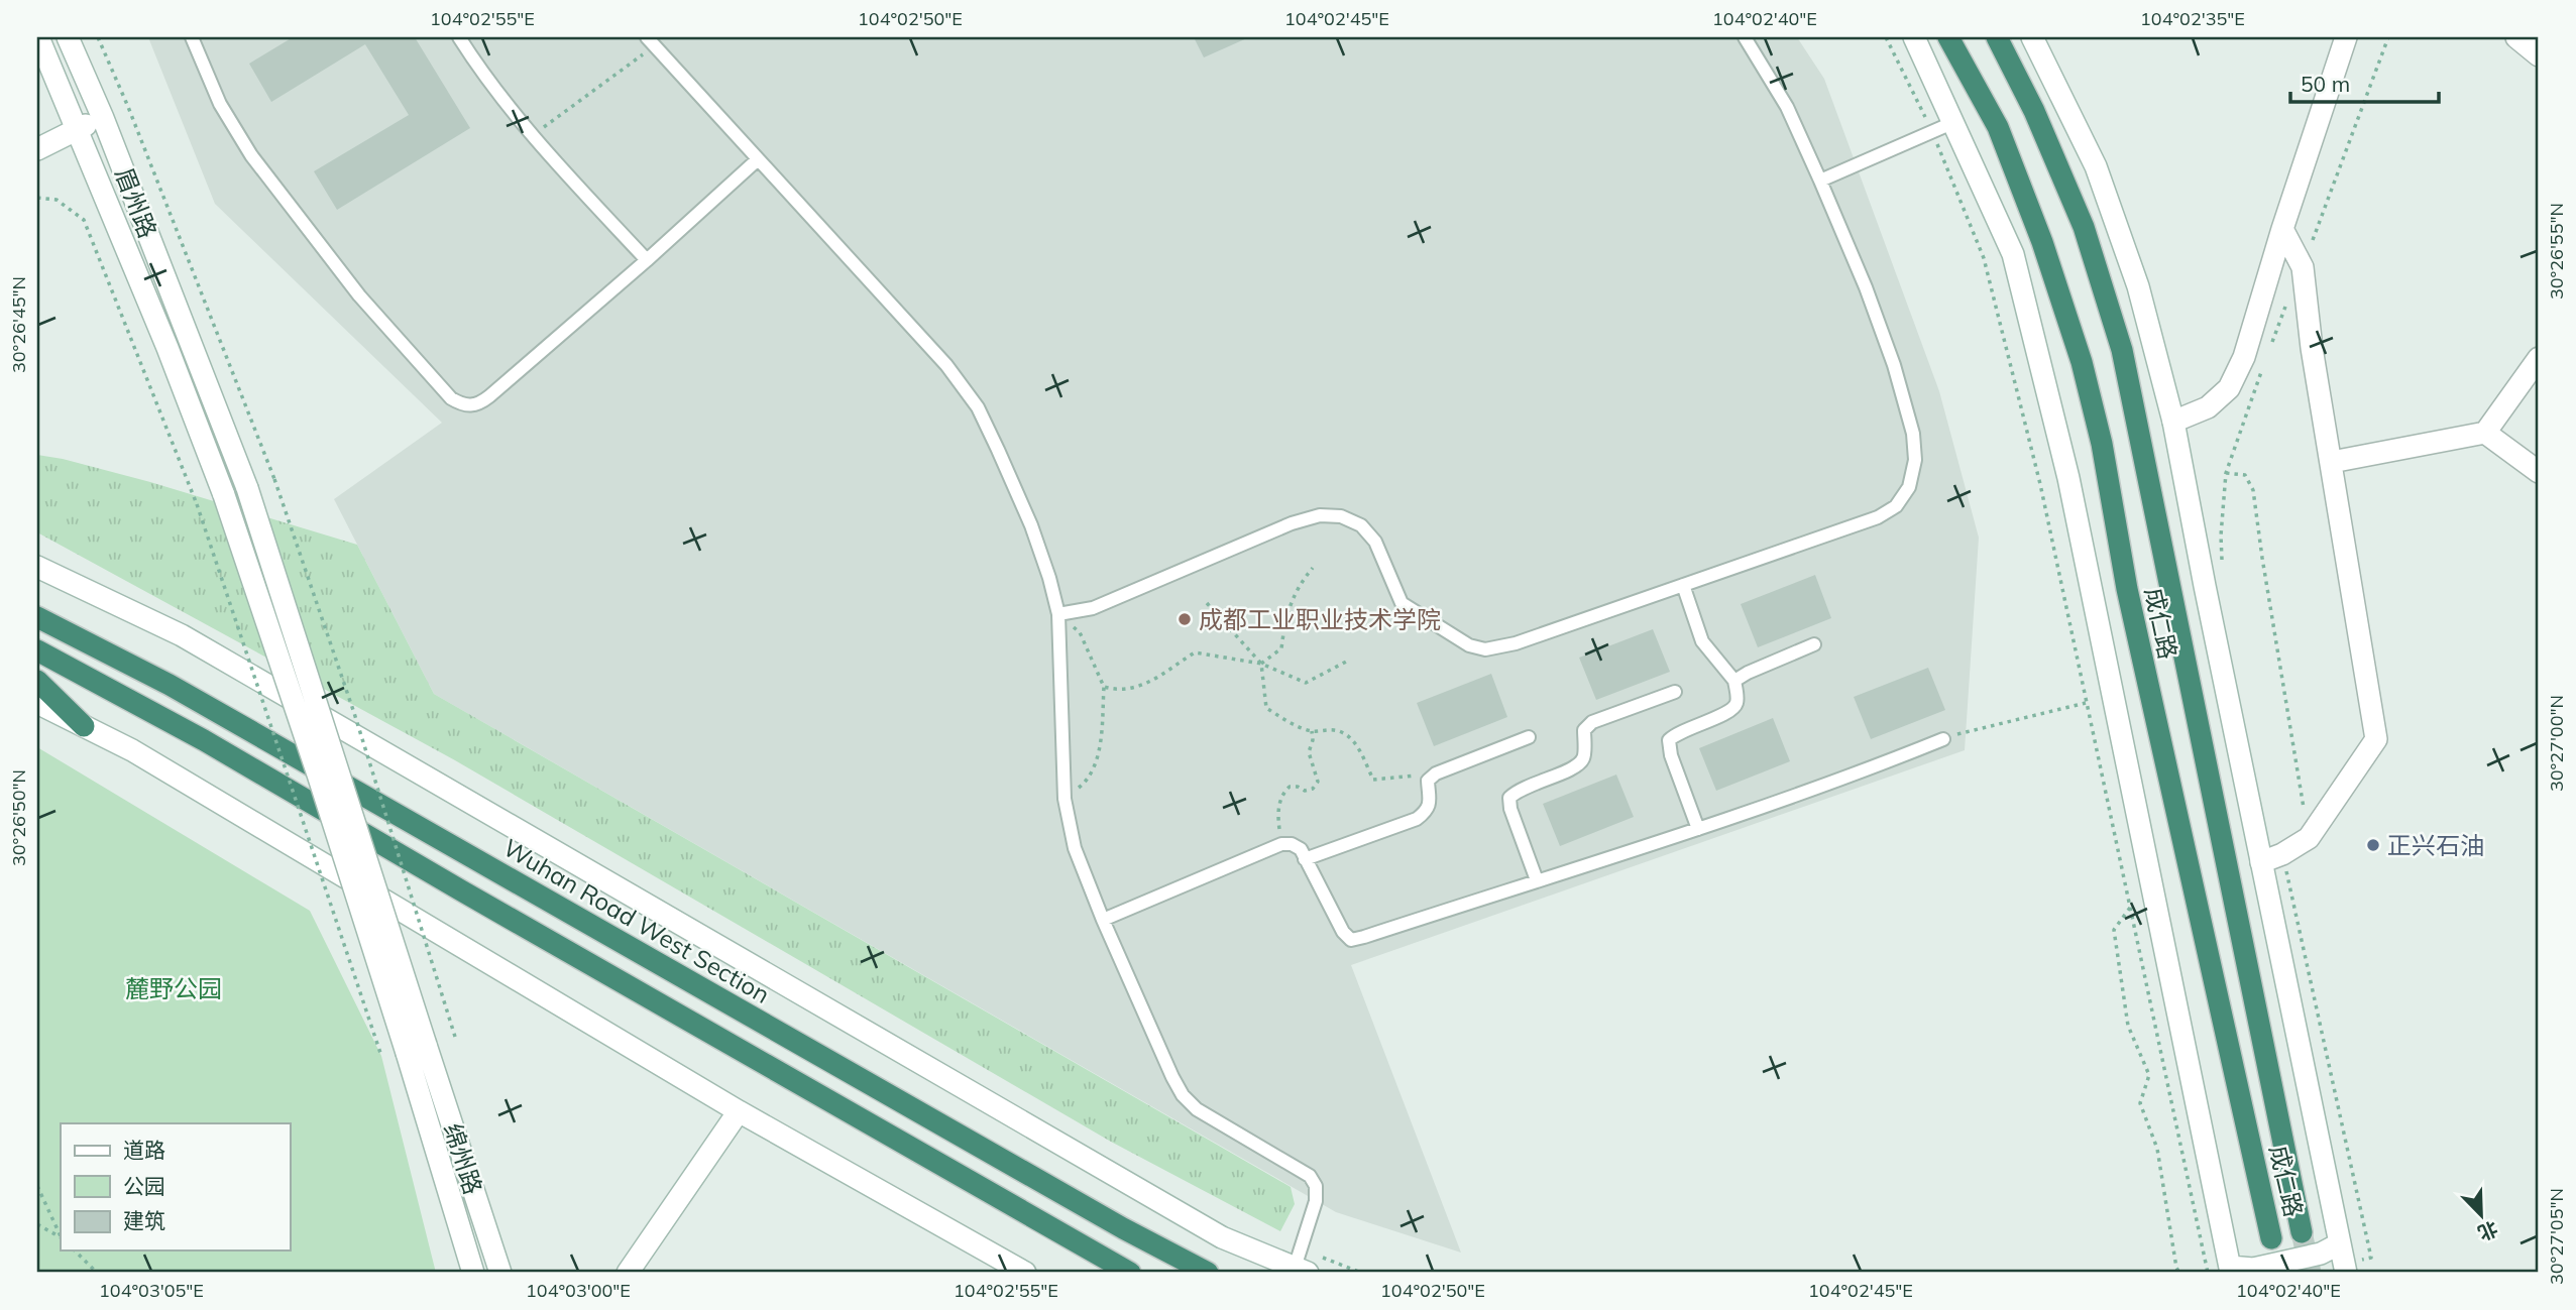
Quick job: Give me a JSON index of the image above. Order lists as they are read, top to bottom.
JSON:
{
  "streets": {
    "highway": ["成仁路", "Wuhan Road West Section"],
    "main road": ["眉州路", "绵州路"]
  },
  "crossings": [
    ["眉州路", "绵州路"]
  ],
  "parks": ["麓野公园"],
  "places": ["成都工业职业技术学院", "正兴石油"],
  "legend": ["道路", "公园", "建筑"],
  "scale_bar": "50 m",
  "north": "bottom right",
  "coordinates": [
    "104°02'55\"E",
    "104°02'50\"E",
    "104°02'45\"E",
    "104°02'40\"E",
    "104°02'35\"E",
    "30°26'55\"N",
    "30°26'45\"N",
    "30°27'00\"N",
    "30°26'50\"N",
    "30°27'05\"N",
    "104°03'05\"E",
    "104°03'00\"E"
  ]
}
